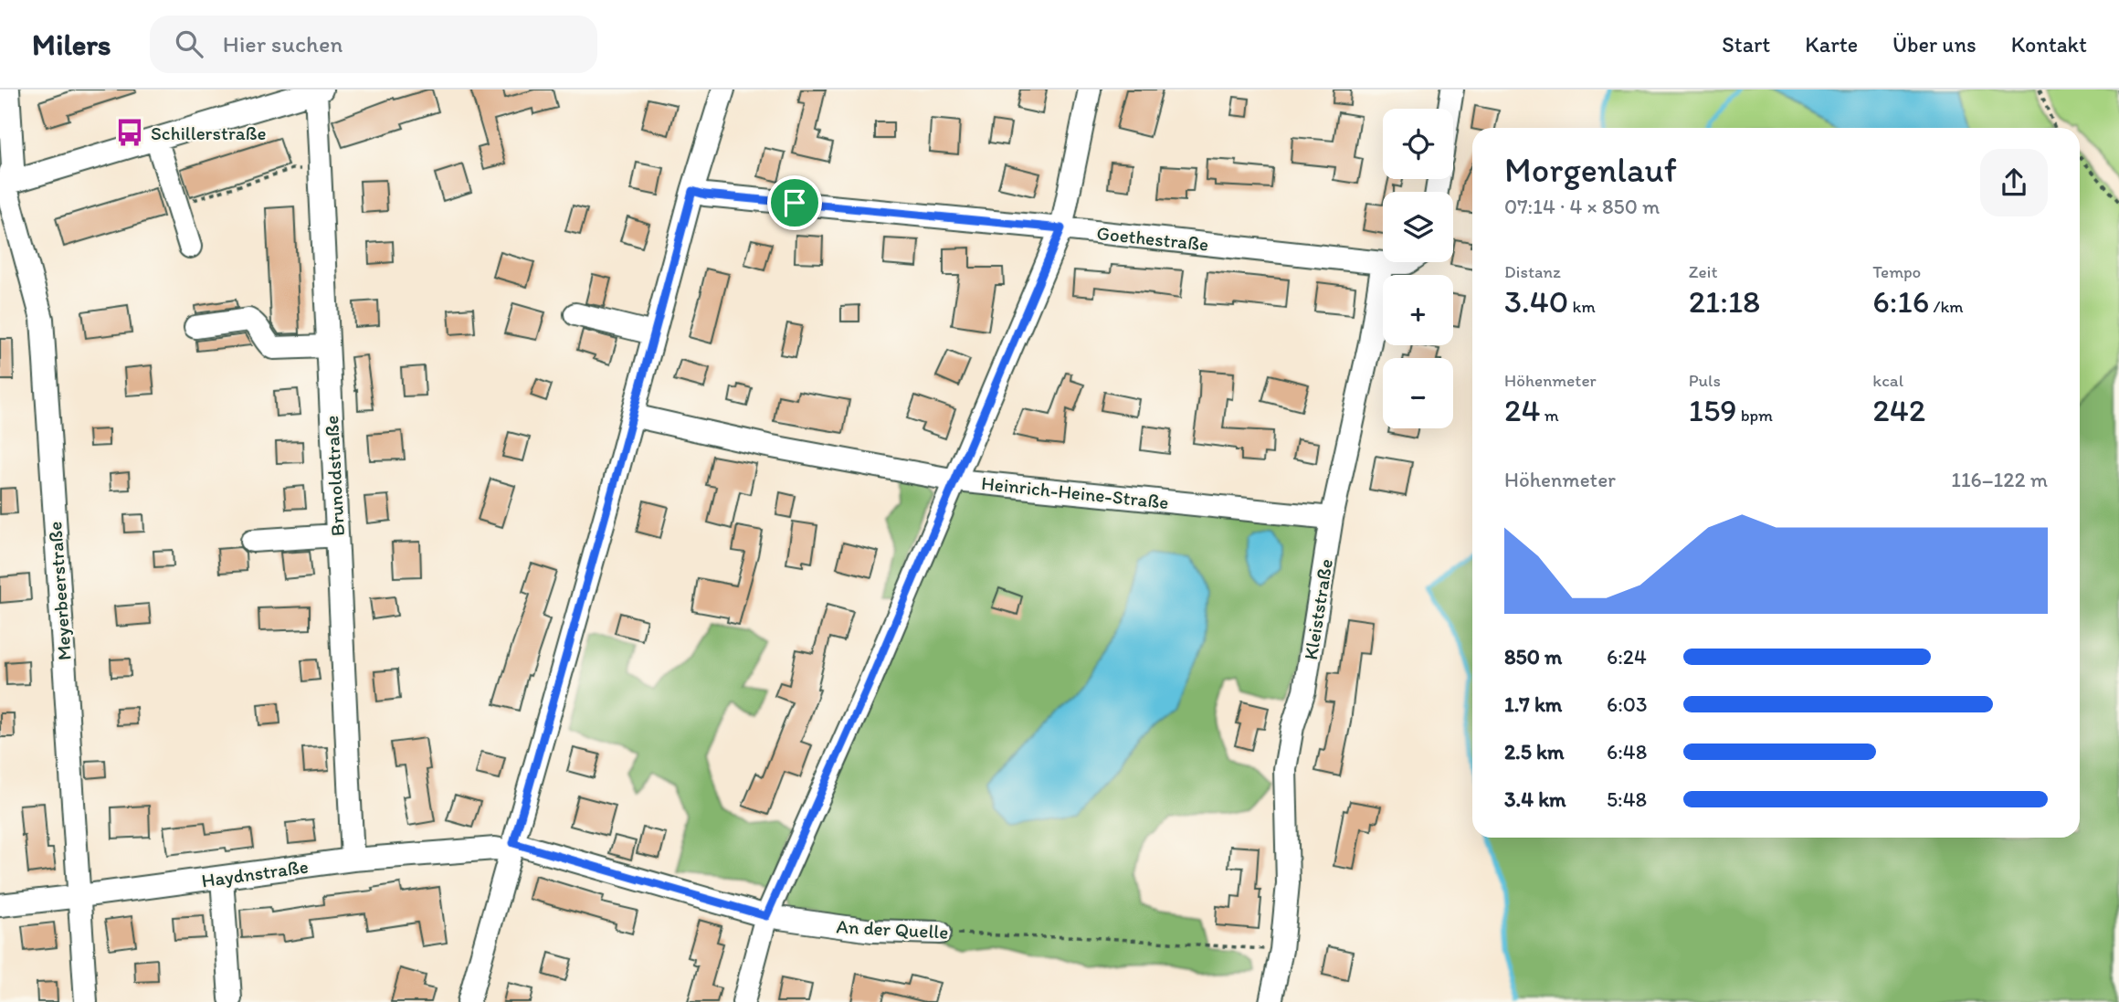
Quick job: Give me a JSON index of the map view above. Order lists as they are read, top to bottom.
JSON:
{
  "streets": {
    "street": [
      "Goethestraße",
      "Brunoldstraße",
      "Heinrich-Heine-Straße",
      "Meyerbeerstraße",
      "Kleiststraße",
      "Haydnstraße",
      "An der Quelle"
    ]
  },
  "crossings": [
    ["Goethestraße", "Kleiststraße"],
    ["Brunoldstraße", "Haydnstraße"],
    ["Heinrich-Heine-Straße", "Kleiststraße"],
    ["Meyerbeerstraße", "Haydnstraße"],
    ["Kleiststraße", "An der Quelle"],
    ["Haydnstraße", "An der Quelle"]
  ],
  "places": {
    "bus stop": ["Schillerstraße"]
  },
  "page": {
    "header": "Milers",
    "search": "Hier suchen",
    "nav": [
      "Start",
      "Karte",
      "Über uns",
      "Kontakt"
    ],
    "map_buttons": ["+", "−"],
    "heading": ["Morgenlauf", "07:14 · 4 × 850 m"],
    "stats": [
      ["Distanz", "3.40 km"],
      ["Zeit", "21:18"],
      ["Tempo", "6:16 /km"],
      ["Höhenmeter", "24 m"],
      ["Puls", "159 bpm"],
      ["kcal", "242"]
    ],
    "chart": ["Höhenmeter", "116–122 m"],
    "list": [
      {
        "name": "850 m",
        "note": "6:24"
      },
      {
        "name": "1.7 km",
        "note": "6:03"
      },
      {
        "name": "2.5 km",
        "note": "6:48"
      },
      {
        "name": "3.4 km",
        "note": "5:48"
      }
    ]
  }
}
